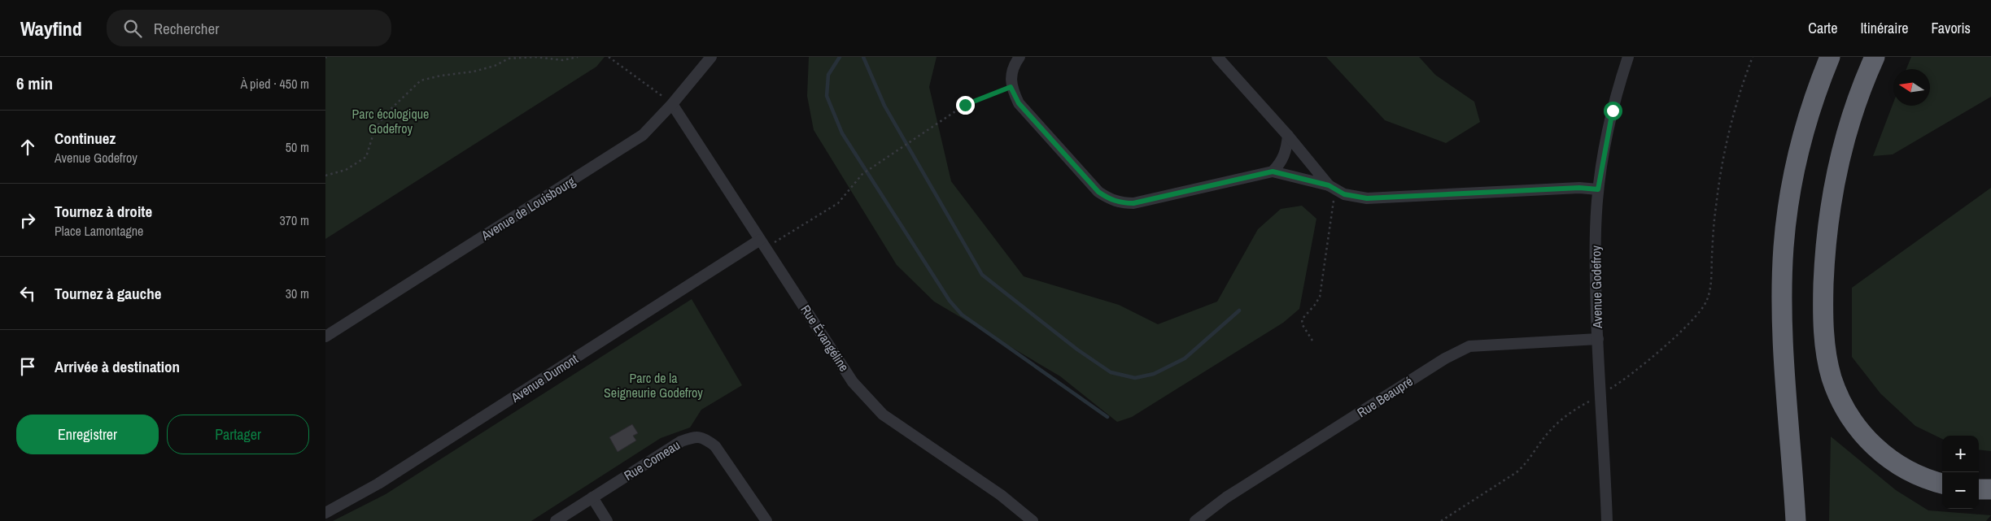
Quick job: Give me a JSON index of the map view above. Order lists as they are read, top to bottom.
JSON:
{
  "streets": {
    "street": [
      "Avenue de Louisbourg",
      "Avenue Godefroy",
      "Rue Évangéline",
      "Avenue Dumont",
      "Rue Beaupré",
      "Rue Comeau"
    ]
  },
  "crossings": [
    ["Avenue de Louisbourg", "Rue Évangéline"],
    ["Avenue Godefroy", "Rue Beaupré"],
    ["Rue Évangéline", "Avenue Dumont"]
  ],
  "parks": ["Parc écologique Godefroy", "Parc de la Seigneurie Godefroy"],
  "north": "left",
  "page": {
    "header": "Wayfind",
    "search": "Rechercher",
    "nav": ["Carte", "Itinéraire", "Favoris"],
    "heading": ["6 min", "À pied · 450 m"],
    "list": [
      ["Continuez", "Avenue Godefroy", "50 m"],
      ["Tournez à droite", "Place Lamontagne", "370 m"],
      ["Tournez à gauche", "30 m"],
      "Arrivée à destination"
    ],
    "buttons": ["Enregistrer", "Partager"],
    "map_buttons": ["+", "−"]
  }
}
